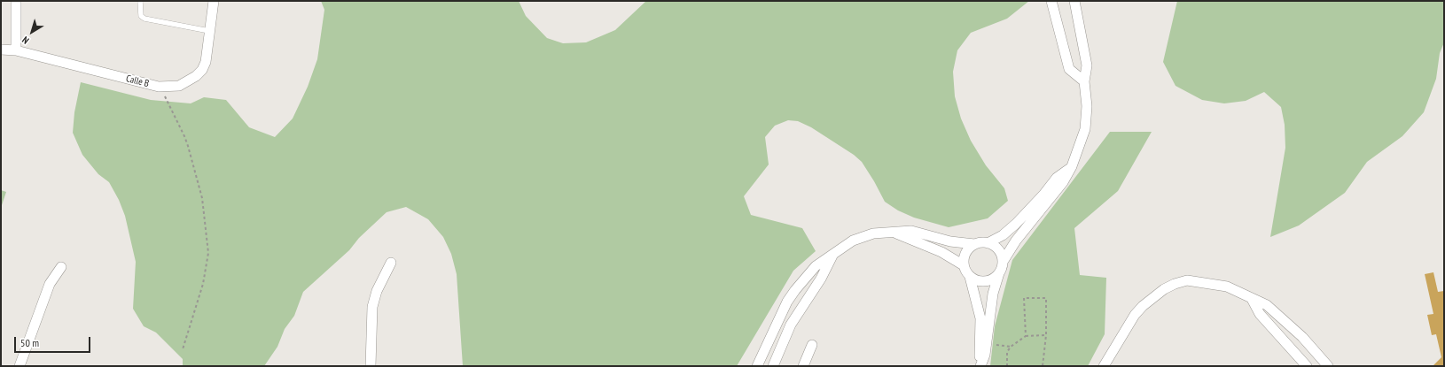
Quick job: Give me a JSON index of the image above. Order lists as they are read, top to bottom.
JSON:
{
  "streets": {
    "street": ["Calle B"]
  },
  "scale_bar": "50 m",
  "north": "bottom left"
}
